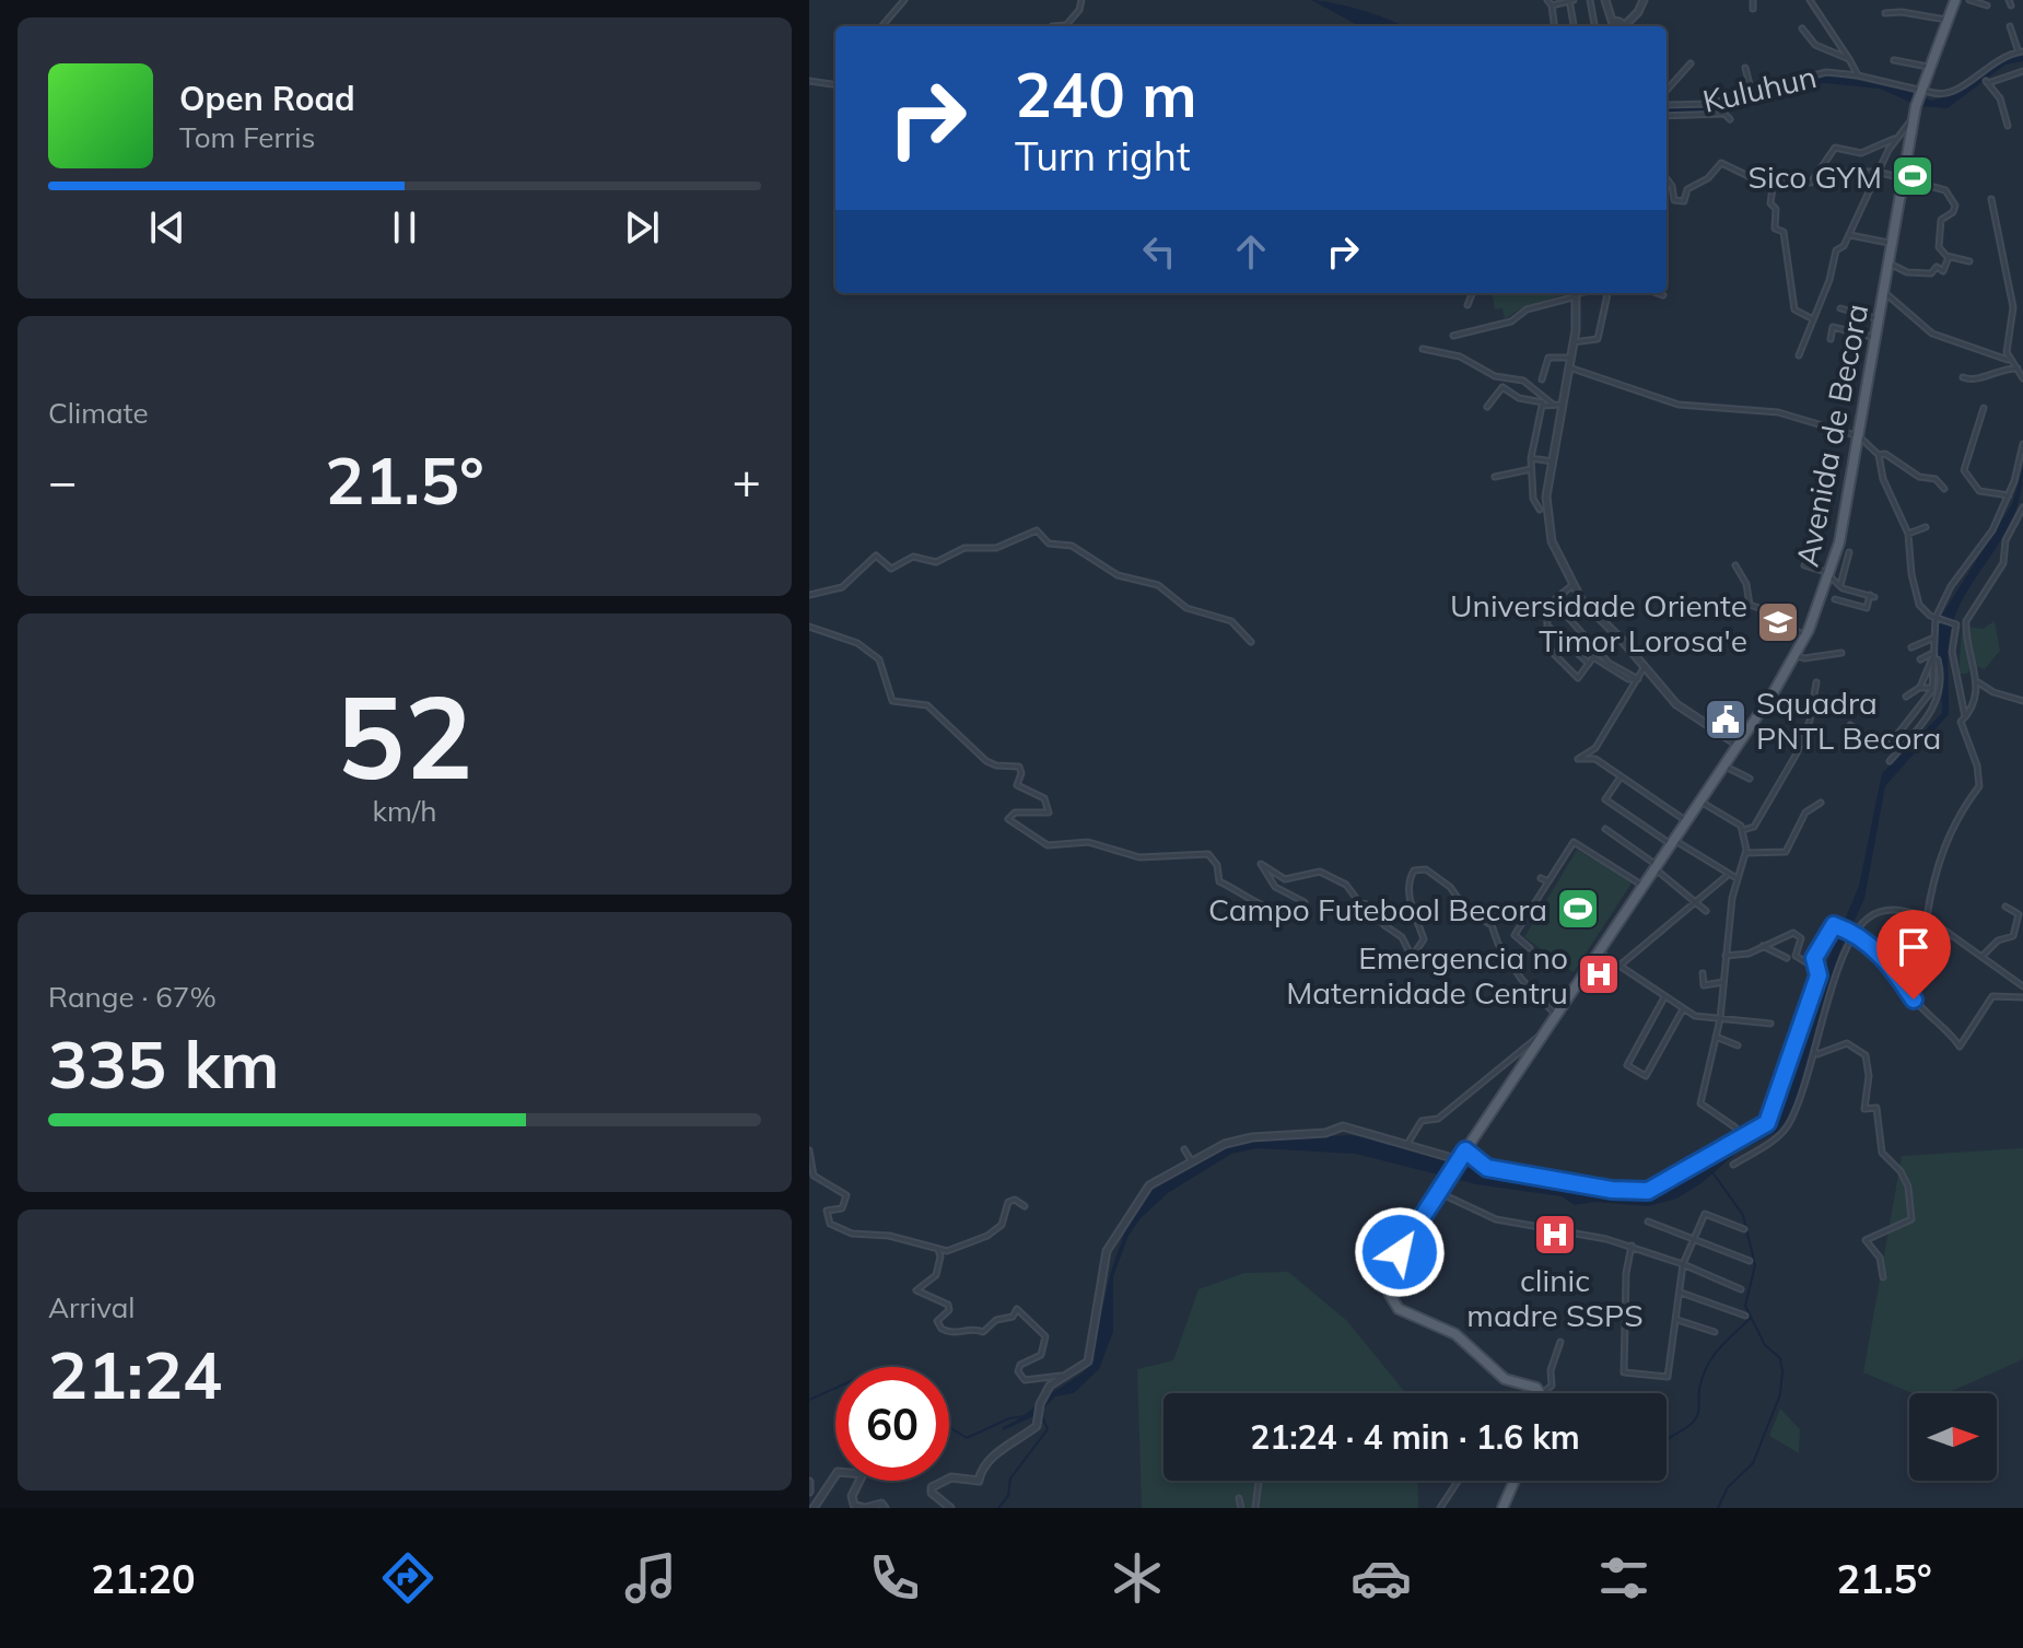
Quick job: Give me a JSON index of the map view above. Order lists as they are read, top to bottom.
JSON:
{
  "streets": {
    "main road": ["Avenida de Becora"],
    "street": ["Kuluhun"]
  },
  "crossings": [
    ["Kuluhun", "Avenida de Becora"]
  ],
  "places": {
    "sports": ["Sico GYM", "Campo Futebool Becora"],
    "school or university": ["Universidade Oriente Timor Lorosa'e"],
    "public building": ["Squadra PNTL Becora"],
    "hospital": ["Emergencia no Maternidade Centru", "clinic madre SSPS"]
  },
  "north": "right",
  "page": {
    "turn": ["240 m", "Turn right"],
    "song": ["Open Road", "Tom Ferris"],
    "tile": [
      "Climate",
      ["52", "km/h"],
      ["Range · 67%", "335 km"],
      ["Arrival", "21:24"]
    ],
    "heat": ["−", "21.5°", "+"],
    "limit": "60",
    "trip": "21:24 · 4 min · 1.6 km",
    "tabs": ["21:20", "21.5°"]
  }
}
